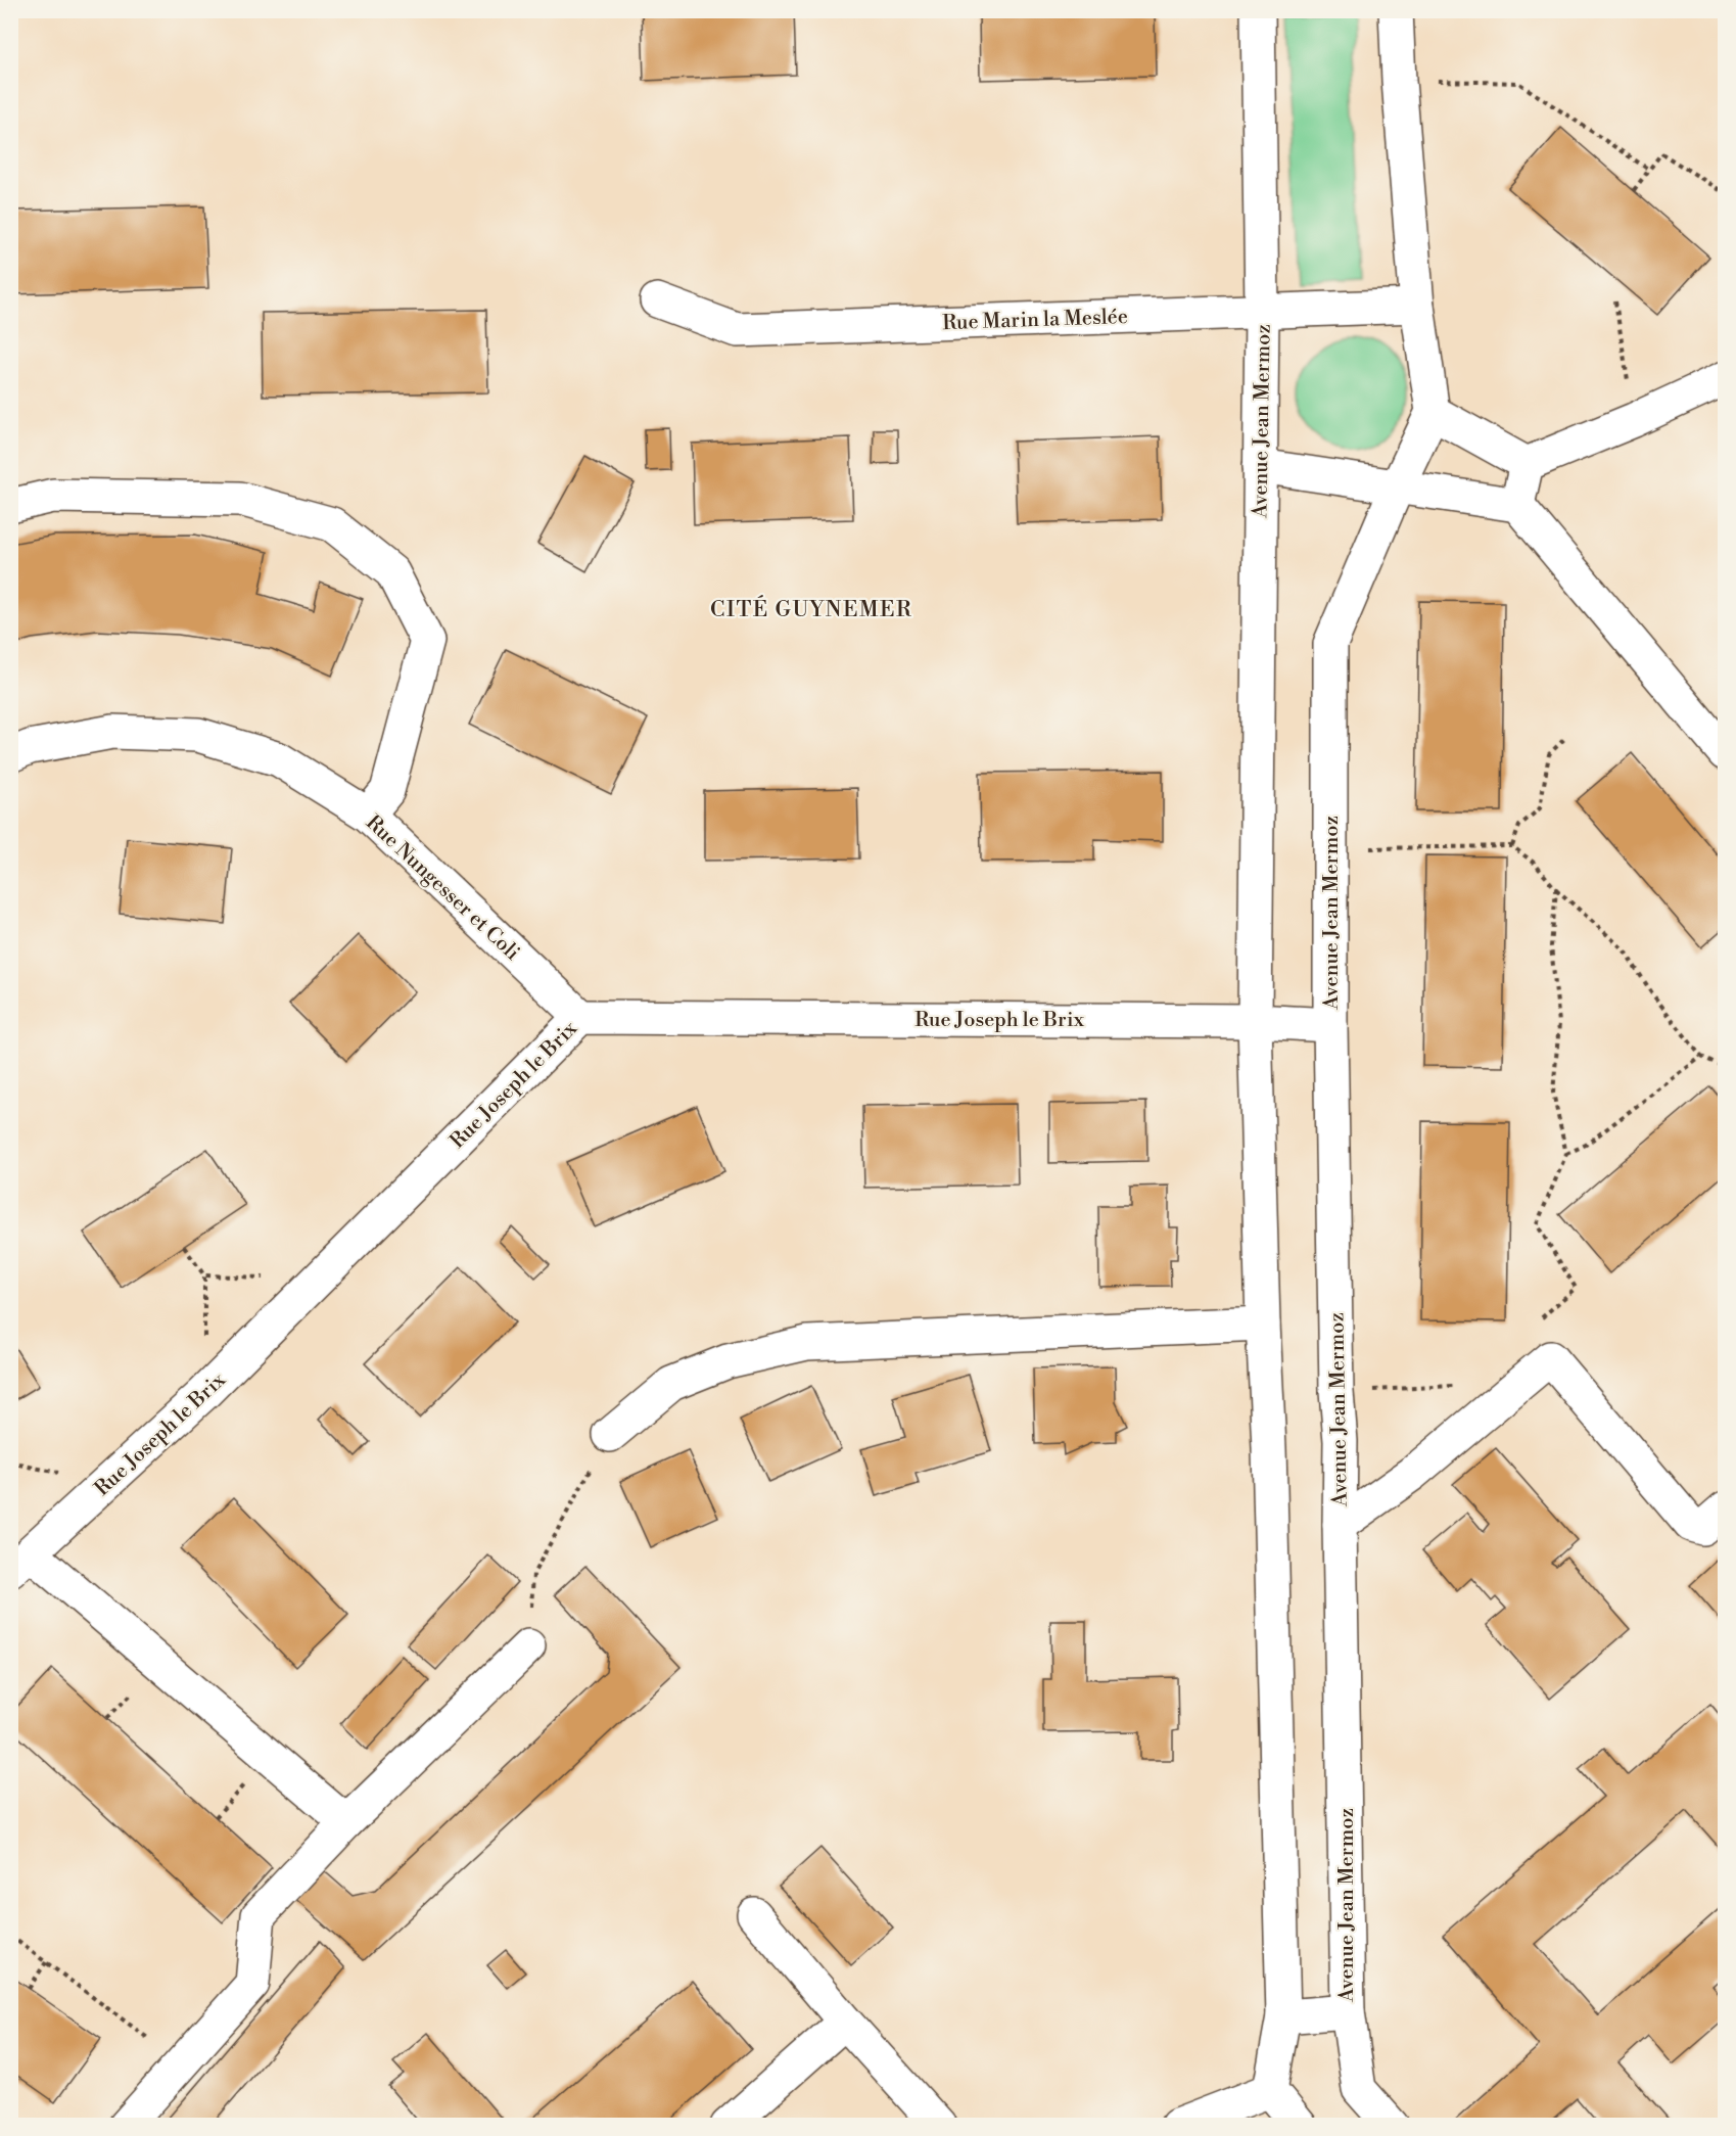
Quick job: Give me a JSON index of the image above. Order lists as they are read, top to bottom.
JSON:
{
  "streets": {
    "street": [
      "Rue Marin la Meslée",
      "Avenue Jean Mermoz",
      "Rue Nungesser et Coli",
      "Rue Joseph le Brix"
    ]
  },
  "crossings": [
    ["Rue Marin la Meslée", "Avenue Jean Mermoz"],
    ["Avenue Jean Mermoz", "Rue Joseph le Brix"],
    ["Rue Nungesser et Coli", "Rue Joseph le Brix"]
  ],
  "districts": ["CITÉ GUYNEMER"]
}
